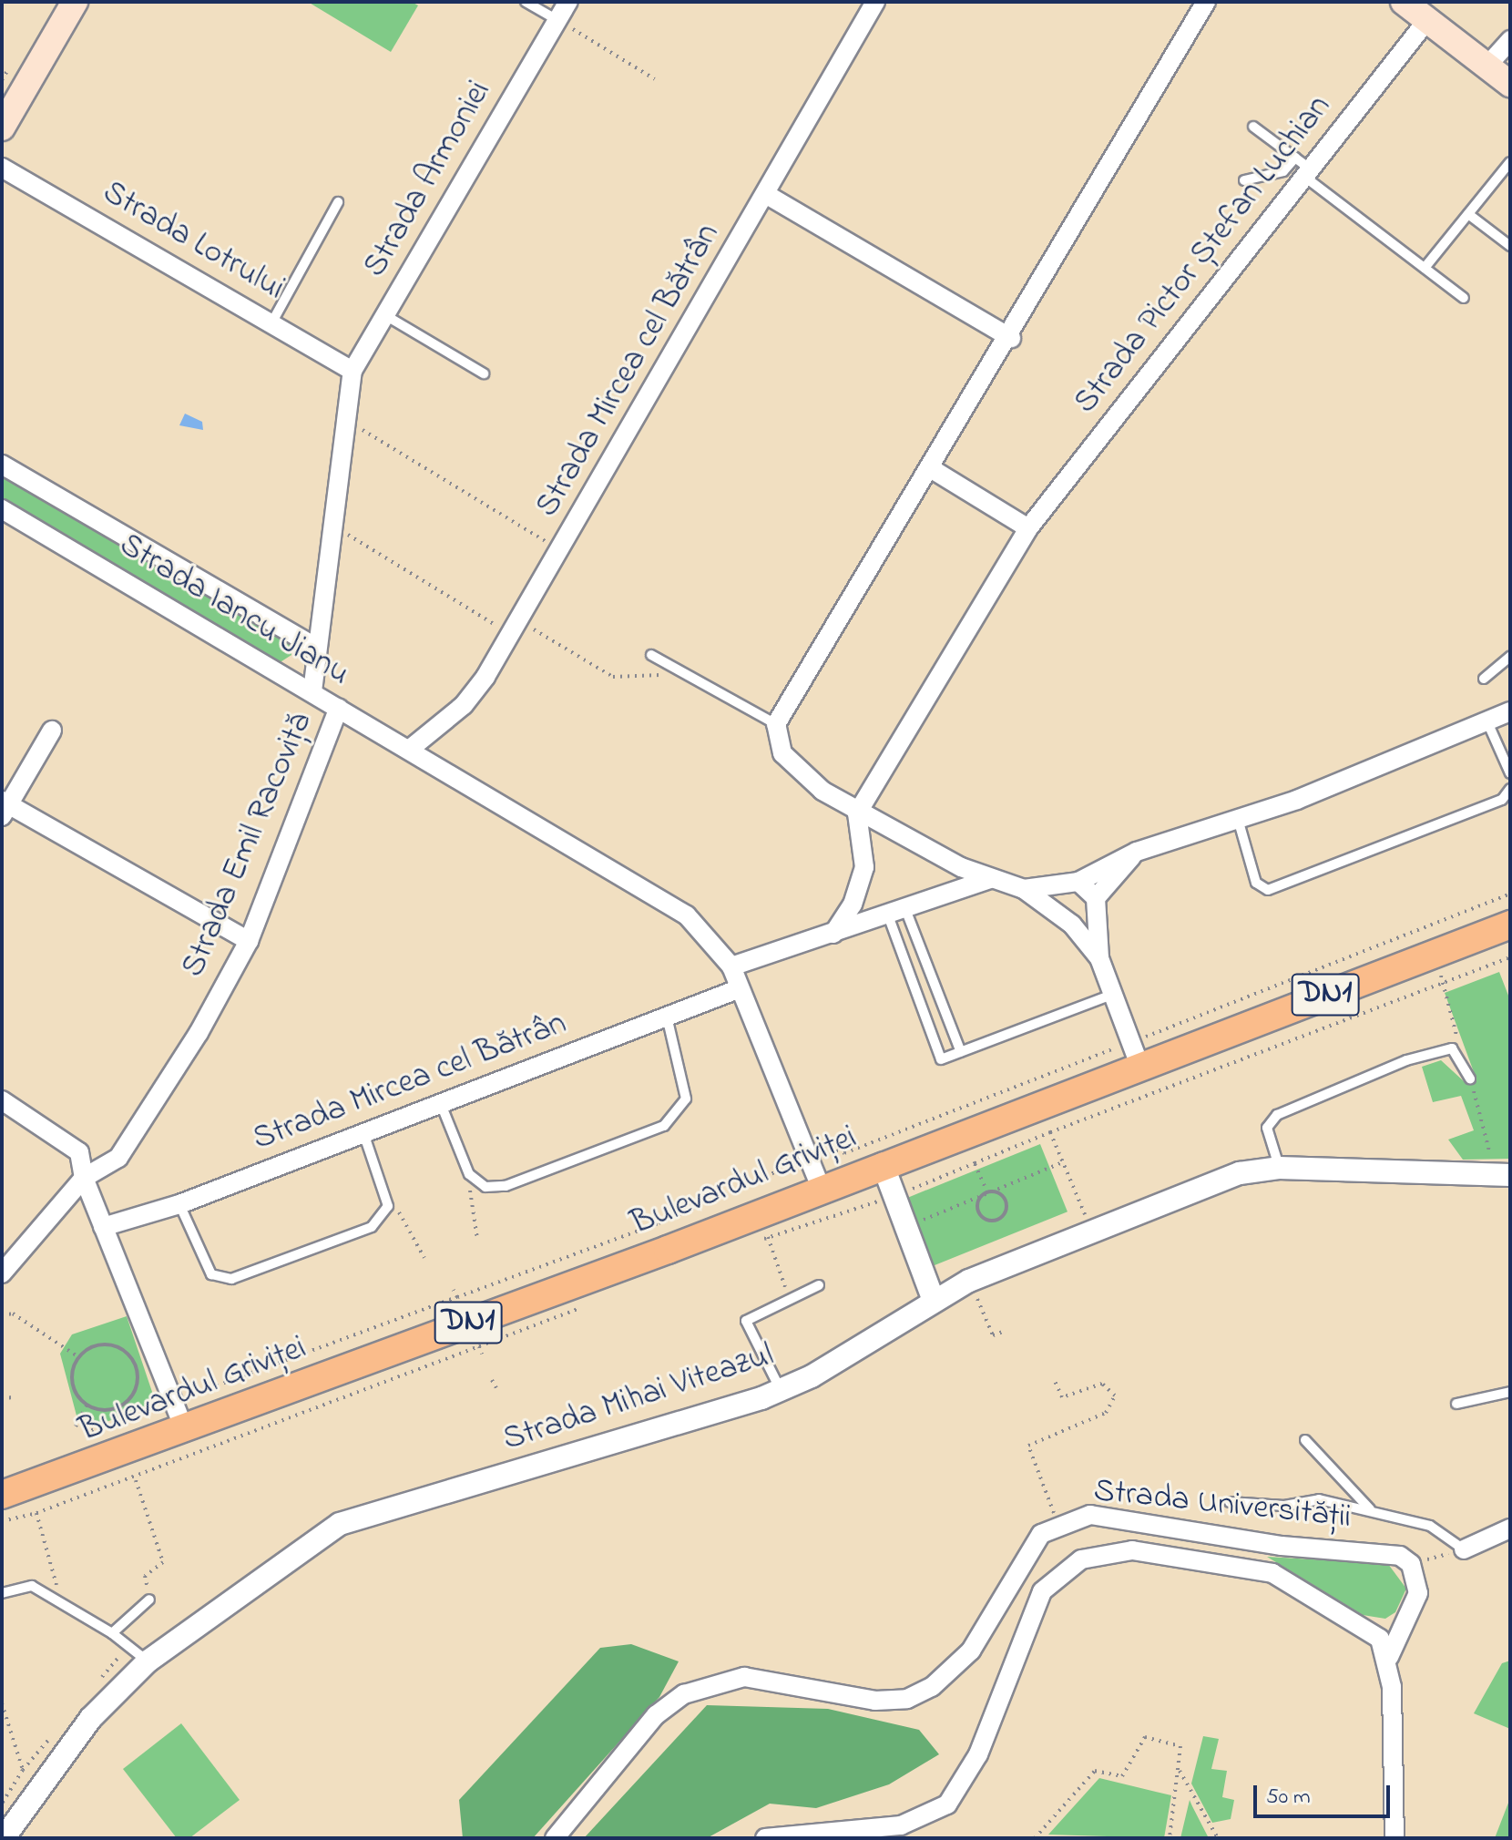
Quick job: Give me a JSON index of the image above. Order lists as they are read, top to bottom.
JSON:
{
  "streets": {
    "main road": ["DN1", "Bulevardul Griviței"],
    "street": [
      "Strada Armoniei",
      "Strada Lotrului",
      "Strada Pictor Ștefan Luchian",
      "Strada Mircea cel Bătrân",
      "Strada Iancu Jianu",
      "Strada Emil Racoviță",
      "Strada Mihai Viteazul",
      "Strada Universității"
    ]
  },
  "crossings": [
    ["Strada Armoniei", "Strada Lotrului"],
    ["Strada Armoniei", "Strada Emil Racoviță"],
    ["Strada Lotrului", "Strada Emil Racoviță"],
    ["Strada Mircea cel Bătrân", "Strada Iancu Jianu"],
    ["Strada Iancu Jianu", "Strada Emil Racoviță"]
  ],
  "scale_bar": "50 m"
}
